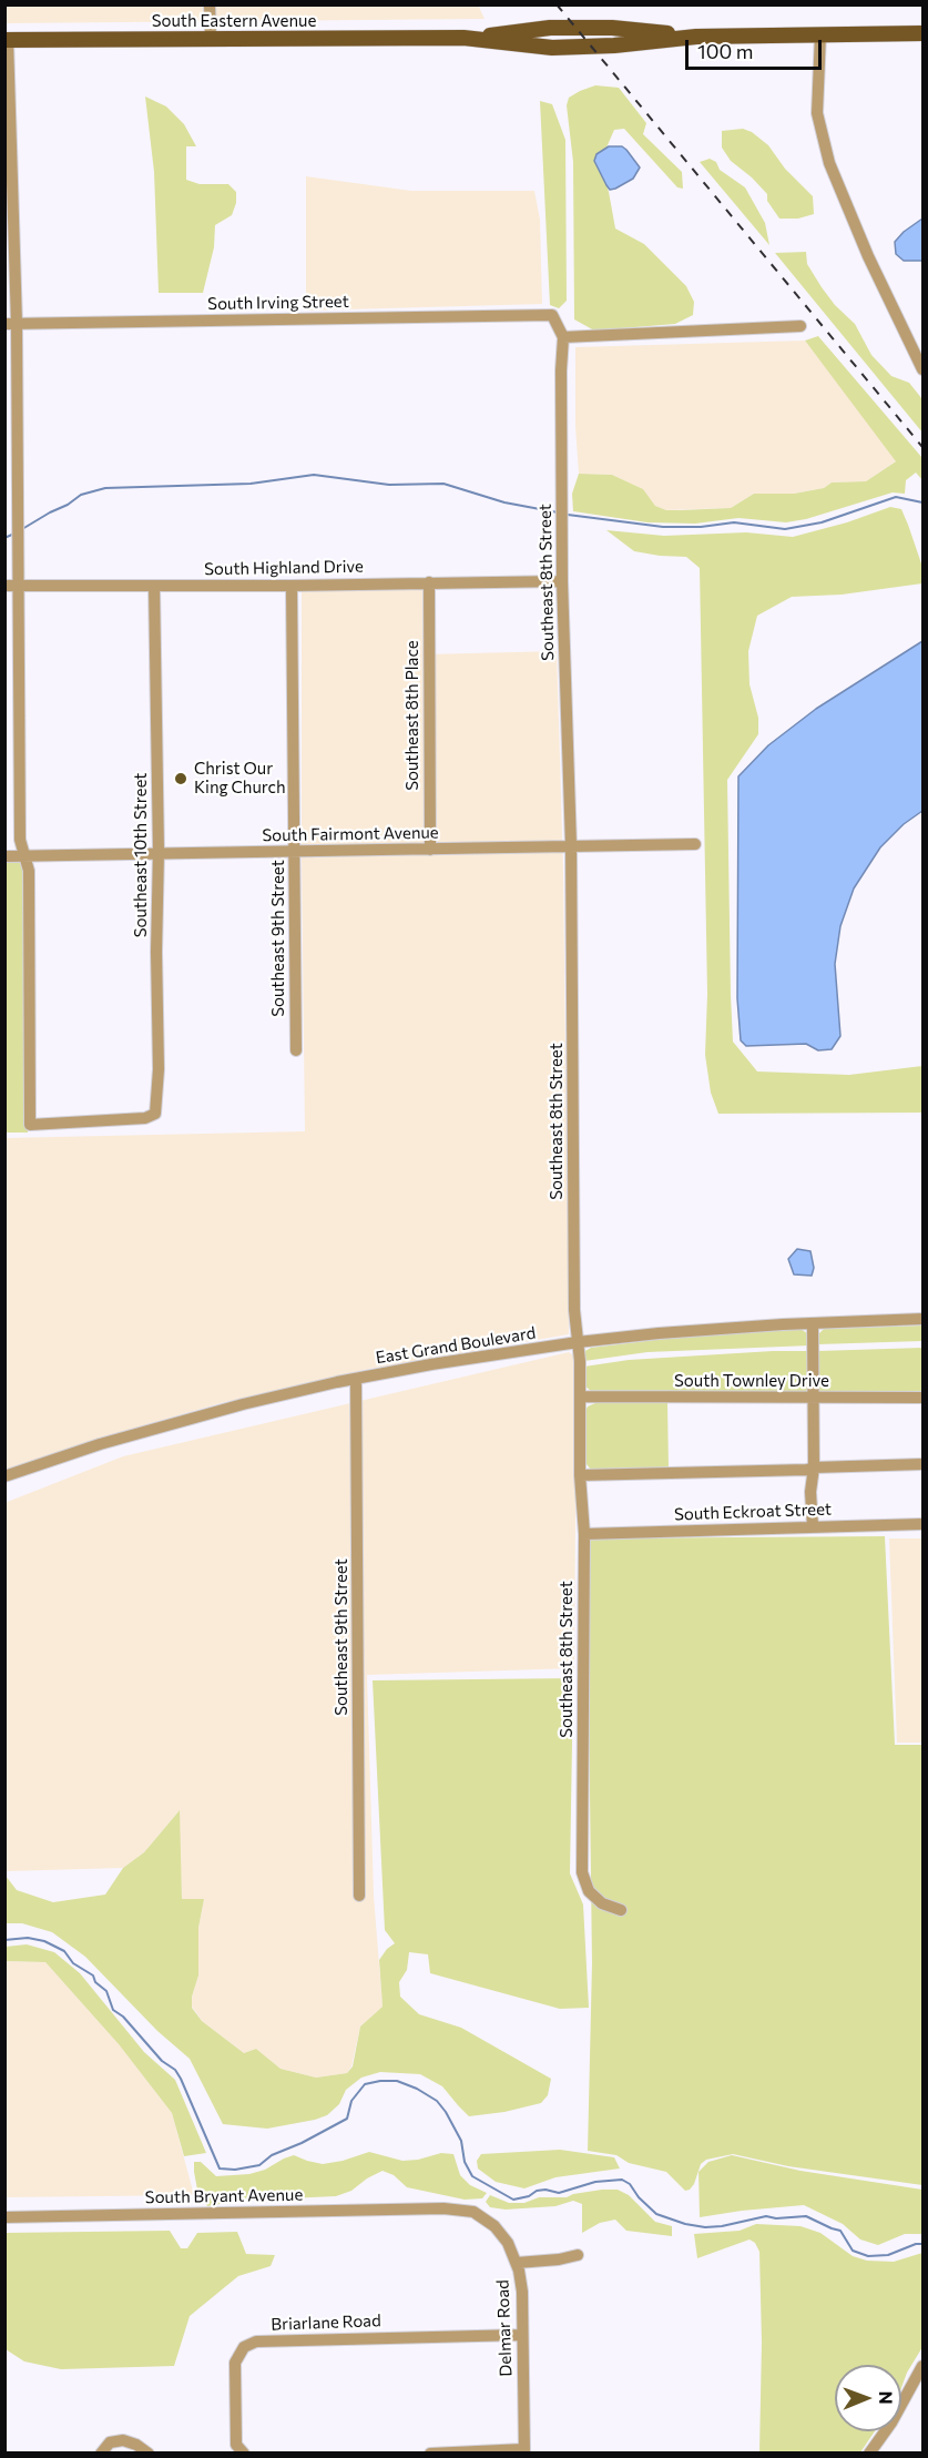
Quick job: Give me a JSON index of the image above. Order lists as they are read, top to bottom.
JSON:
{
  "streets": {
    "main road": ["South Eastern Avenue"],
    "street": [
      "South Irving Street",
      "South Highland Drive",
      "Southeast 8th Street",
      "Southeast 8th Place",
      "South Fairmont Avenue",
      "Southeast 10th Street",
      "Southeast 9th Street",
      "East Grand Boulevard",
      "South Townley Drive",
      "South Eckroat Street",
      "South Bryant Avenue",
      "Briarlane Road",
      "Delmar Road"
    ]
  },
  "crossings": [
    ["South Irving Street", "Southeast 8th Street"],
    ["South Highland Drive", "Southeast 8th Street"],
    ["South Highland Drive", "Southeast 8th Place"],
    ["South Highland Drive", "Southeast 10th Street"],
    ["South Highland Drive", "Southeast 9th Street"],
    ["Southeast 8th Street", "South Fairmont Avenue"],
    ["Southeast 8th Street", "East Grand Boulevard"],
    ["Southeast 8th Street", "South Townley Drive"],
    ["Southeast 8th Street", "South Eckroat Street"],
    ["Southeast 8th Place", "South Fairmont Avenue"],
    ["South Fairmont Avenue", "Southeast 10th Street"],
    ["South Fairmont Avenue", "Southeast 9th Street"],
    ["Southeast 9th Street", "East Grand Boulevard"],
    ["South Bryant Avenue", "Delmar Road"],
    ["Briarlane Road", "Delmar Road"]
  ],
  "places": ["Christ Our King Church"],
  "scale_bar": "100 m",
  "north": "right"
}
